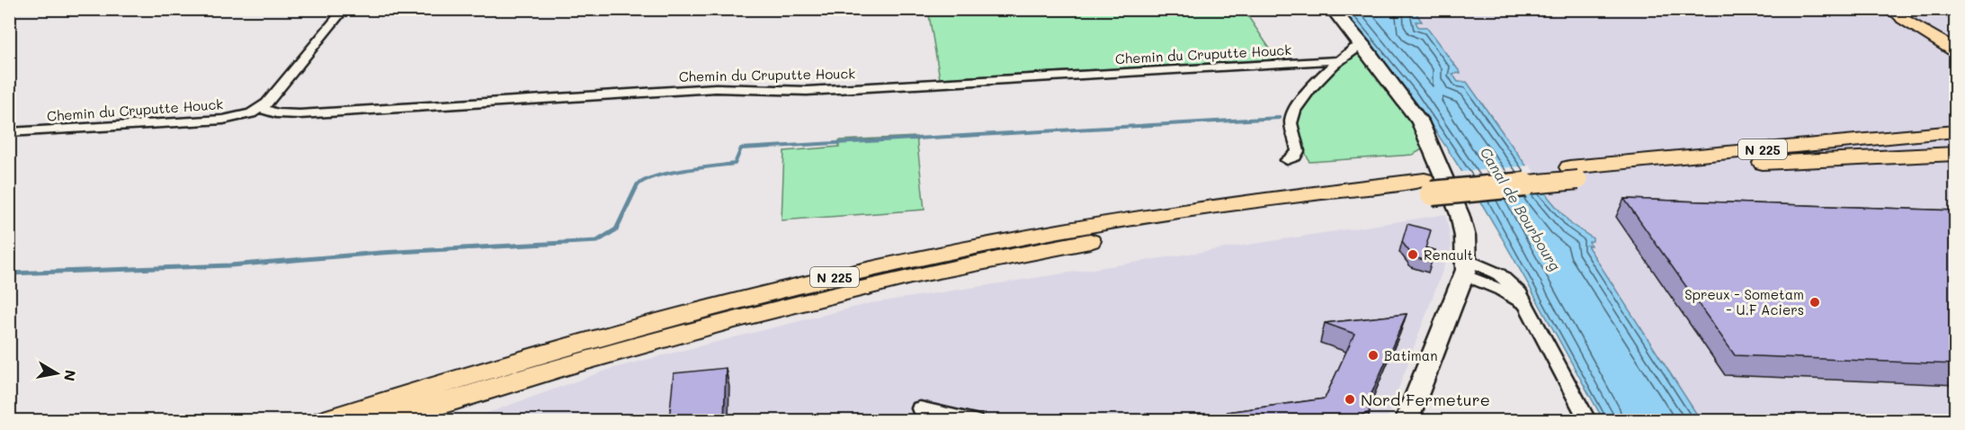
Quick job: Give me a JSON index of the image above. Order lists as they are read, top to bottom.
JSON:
{
  "streets": {
    "highway": ["N 225"],
    "street": ["Chemin du Cruputte Houck"]
  },
  "water": ["Canal de Bourbourg"],
  "places": [
    "Renault",
    "Spreux - Sometam - U.F Aciers",
    "Batiman",
    "Nord Fermeture"
  ],
  "north": "right"
}
